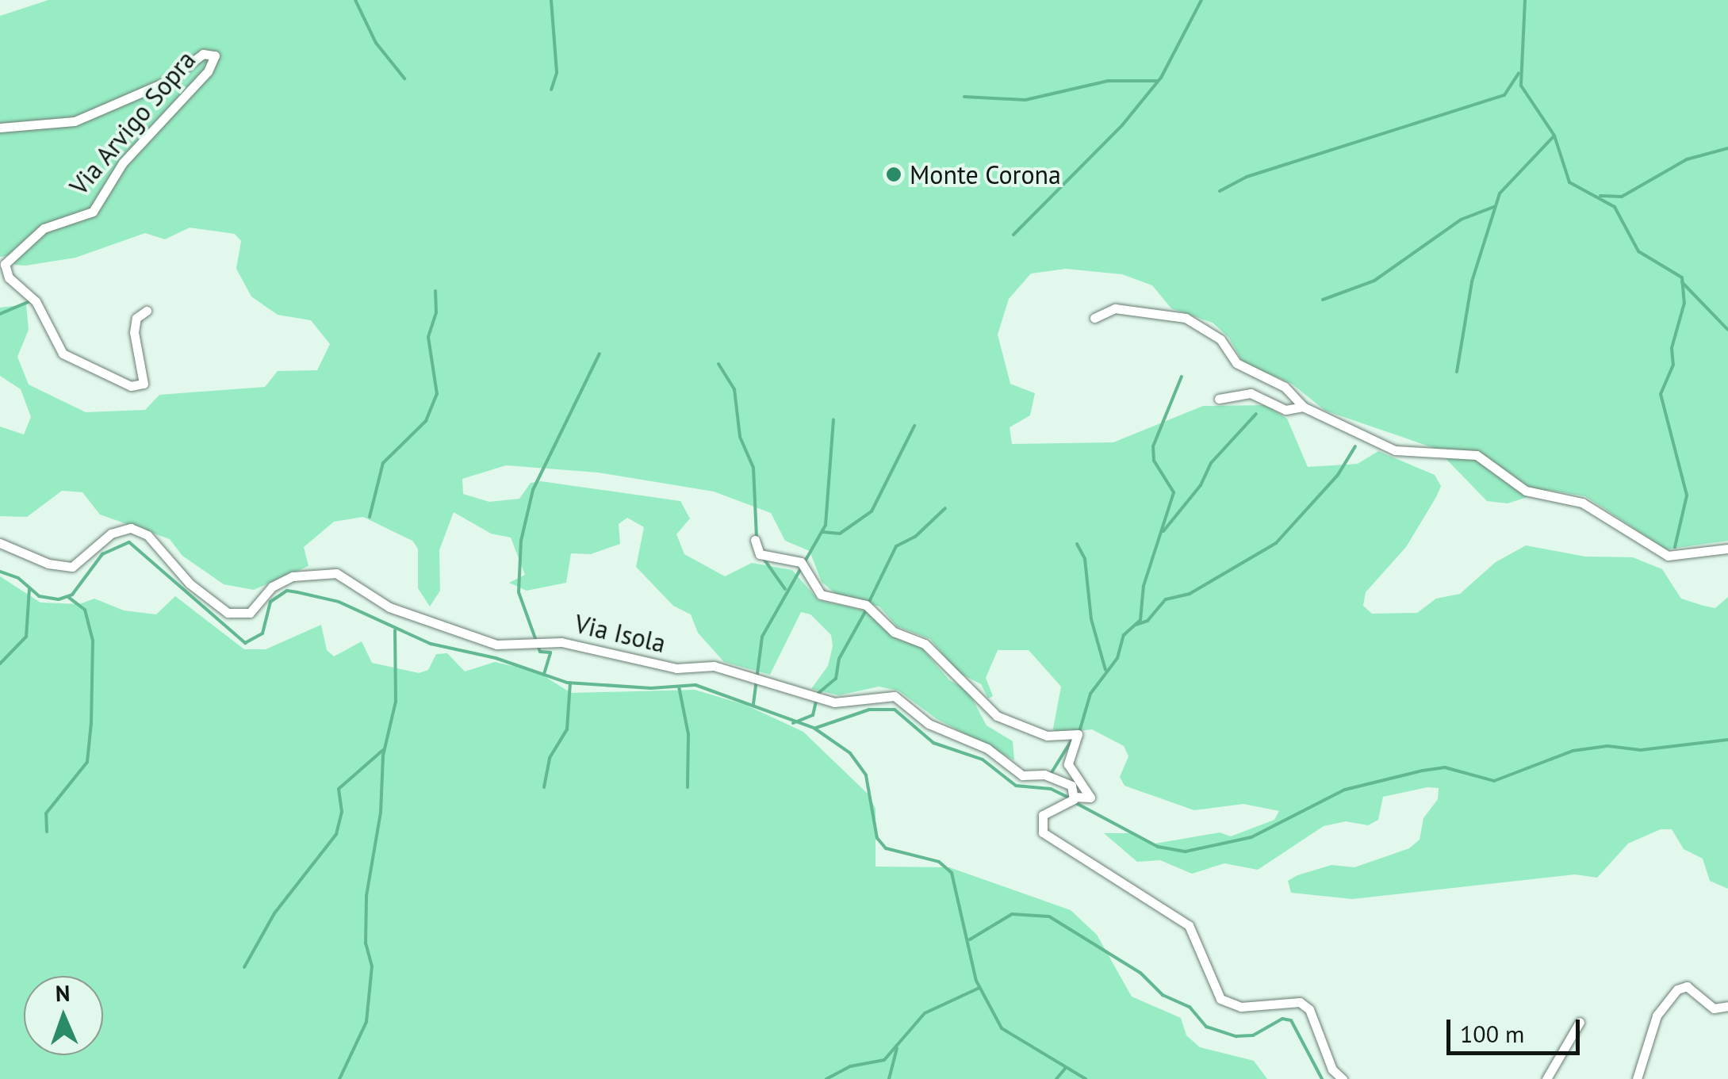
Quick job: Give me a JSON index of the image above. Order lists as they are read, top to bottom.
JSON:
{
  "streets": {
    "street": ["Via Arvigo Sopra", "Via Isola"]
  },
  "places": ["Monte Corona"],
  "scale_bar": "100 m",
  "north": "top"
}
